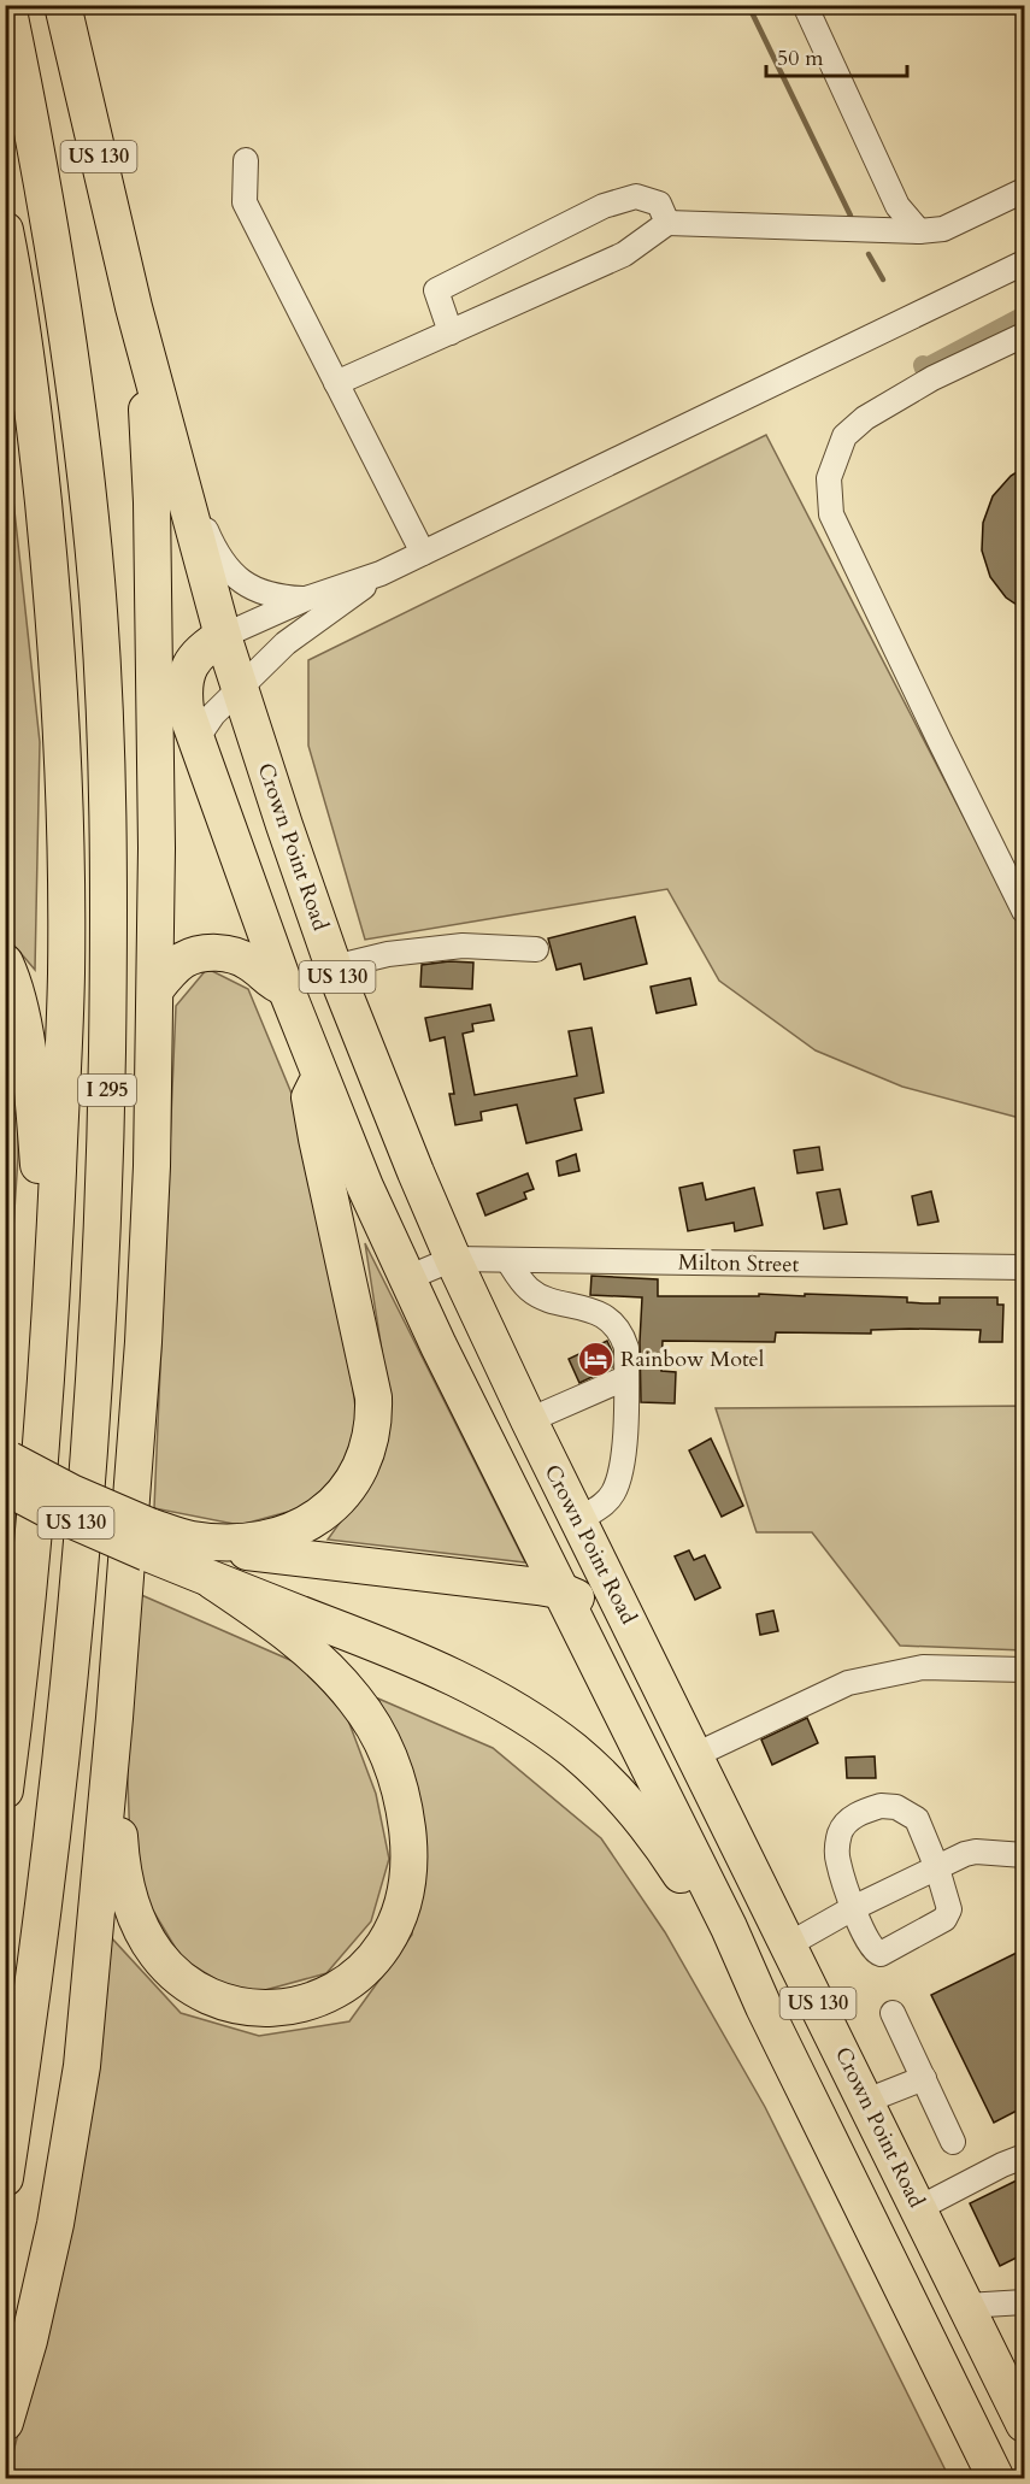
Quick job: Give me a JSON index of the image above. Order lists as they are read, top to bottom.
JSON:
{
  "streets": {
    "highway": ["US 130", "Crown Point Road", "I 295"],
    "street": ["Milton Street"]
  },
  "crossings": [
    ["US 130", "Crown Point Road"],
    ["Crown Point Road", "Milton Street"]
  ],
  "places": {
    "hotel": ["Rainbow Motel"]
  },
  "scale_bar": "50 m"
}
